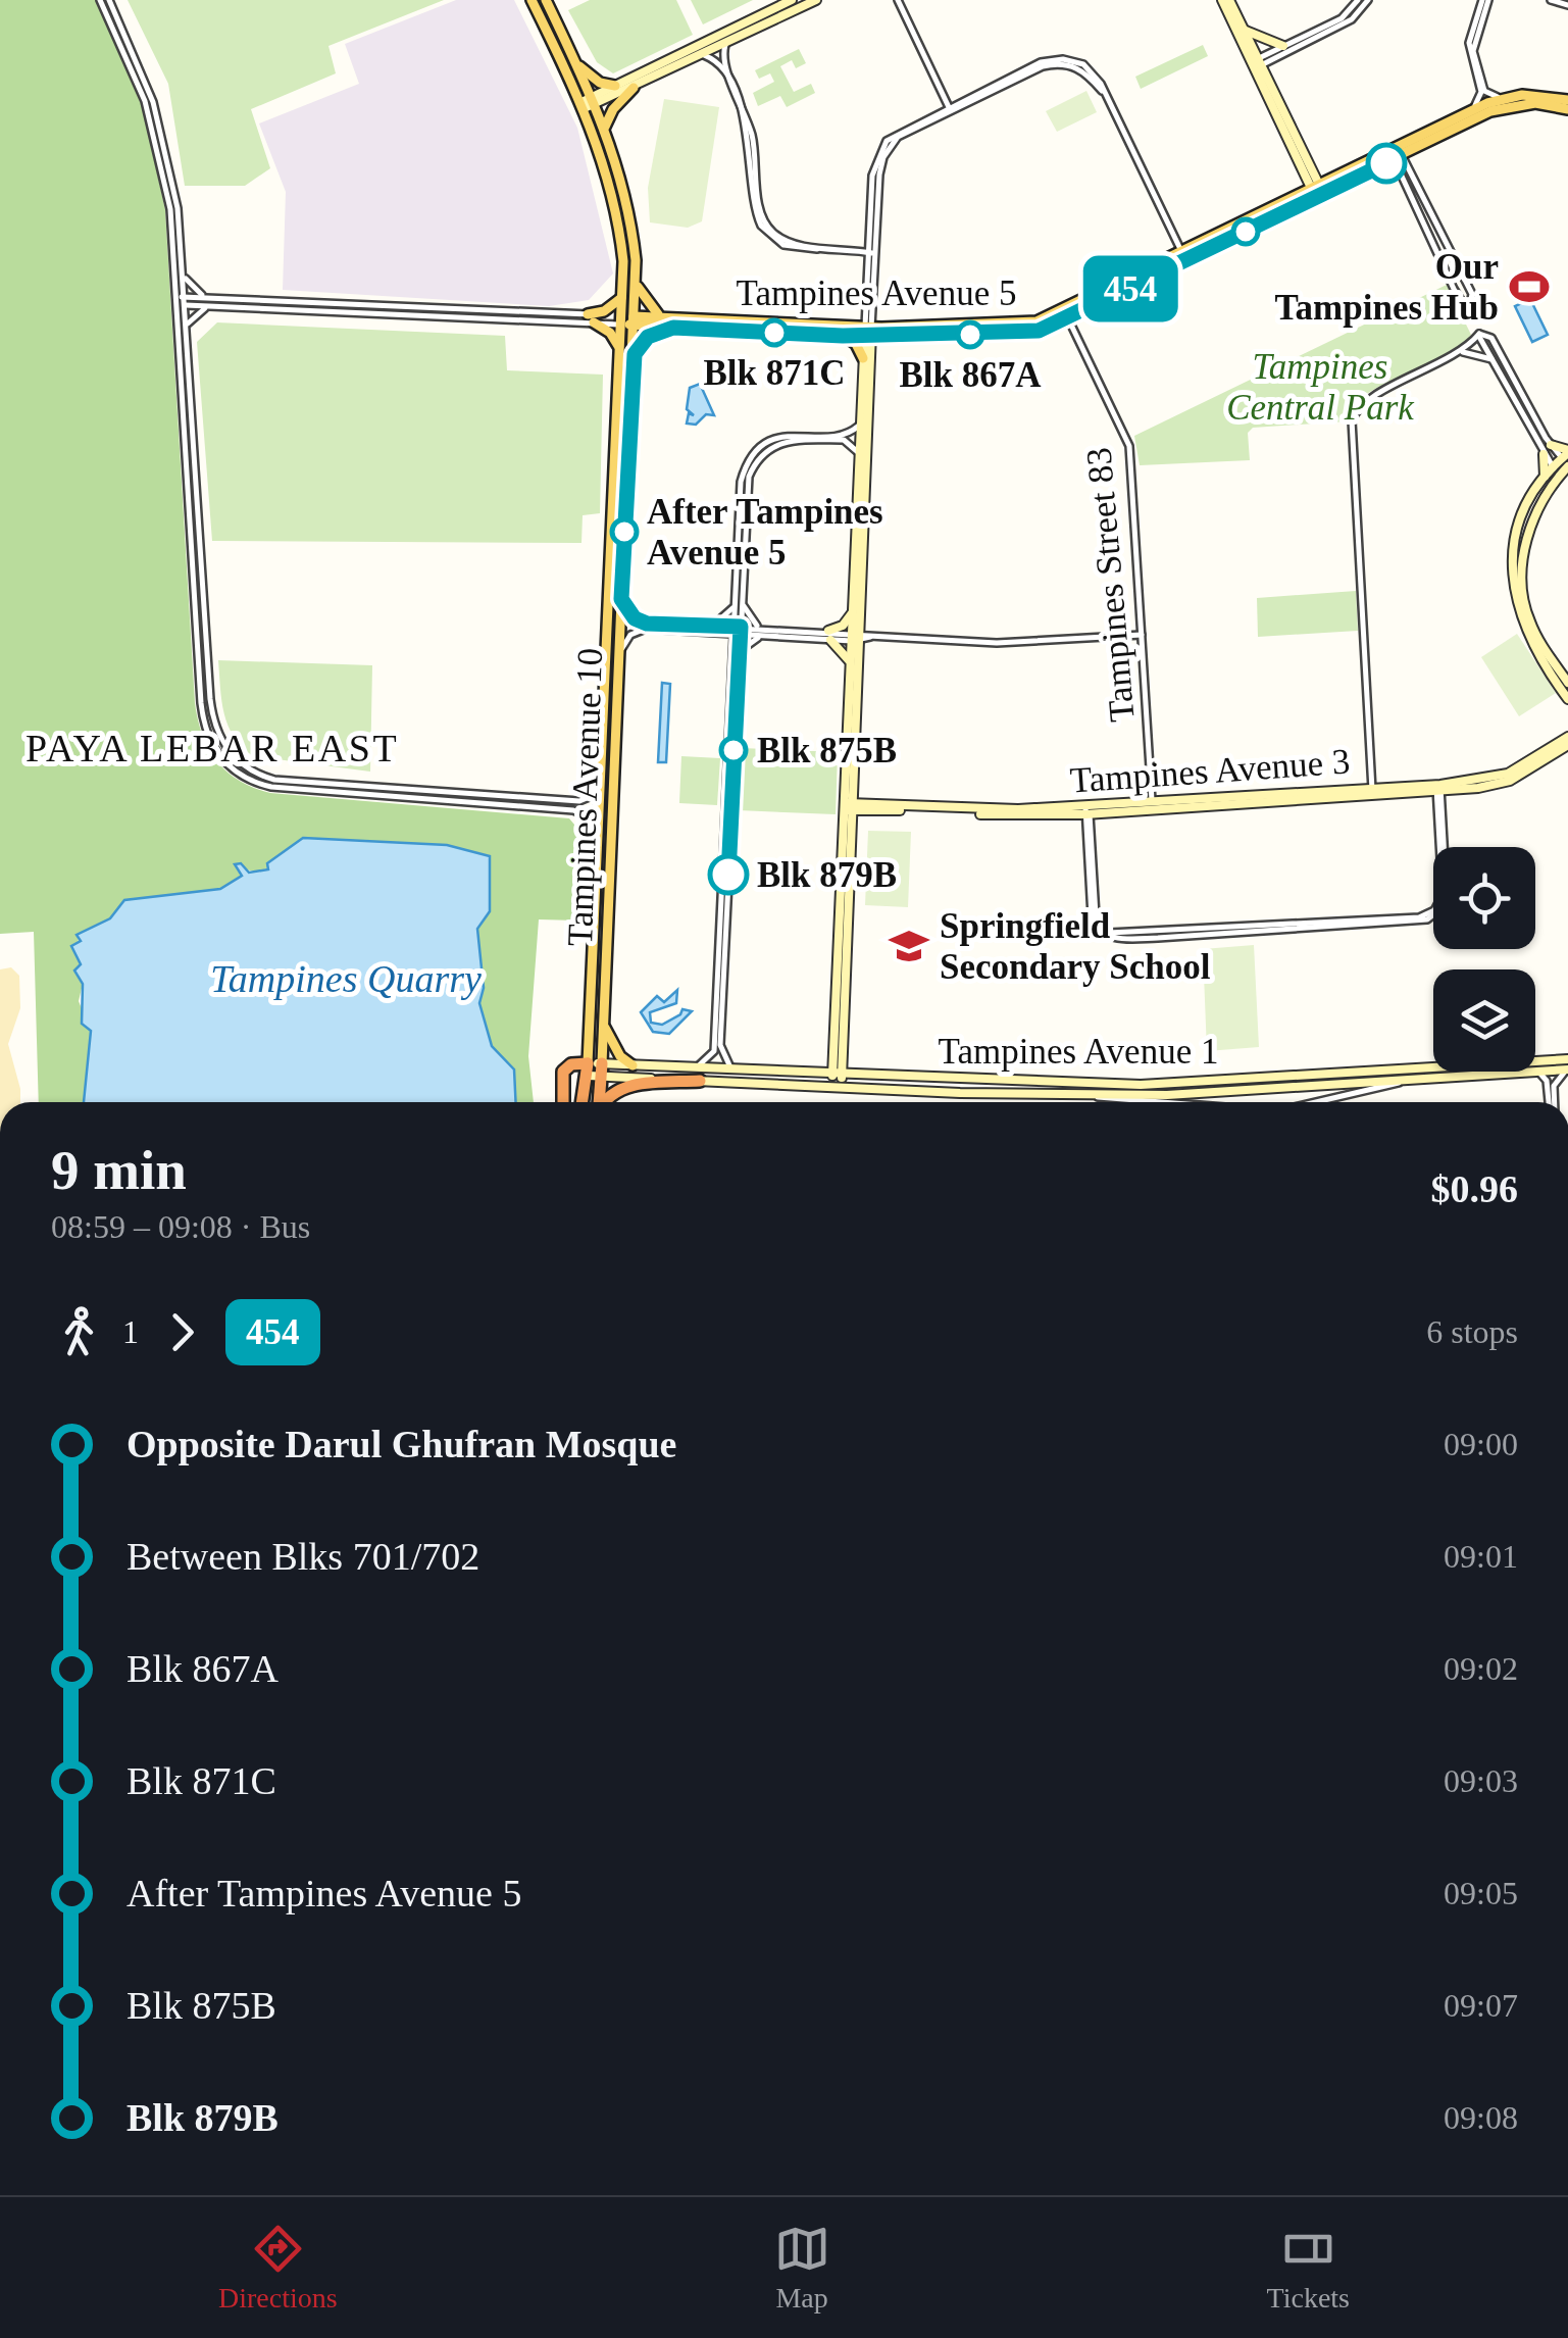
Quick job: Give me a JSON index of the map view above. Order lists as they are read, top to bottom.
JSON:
{
  "streets": {
    "main road": [
      "Tampines Avenue 5",
      "Tampines Avenue 3",
      "Tampines Avenue 10",
      "Tampines Avenue 1"
    ],
    "street": ["Tampines Street 83"]
  },
  "crossings": [
    ["Tampines Avenue 5", "Tampines Street 83"],
    ["Tampines Avenue 5", "Tampines Avenue 10"],
    ["Tampines Street 83", "Tampines Avenue 3"],
    ["Tampines Avenue 10", "Tampines Avenue 1"]
  ],
  "districts": ["PAYA LEBAR EAST"],
  "water": ["Tampines Quarry"],
  "parks": ["Tampines Central Park"],
  "places": {
    "sports": ["Our Tampines Hub"],
    "other": [
      "Blk 871C",
      "Blk 867A",
      "After Tampines Avenue 5",
      "Blk 875B",
      "Blk 879B"
    ],
    "school or university": ["Springfield Secondary School"]
  },
  "lines": ["bus line 454"],
  "page": {
    "on_map": "454",
    "heading": ["9 min", "08:59 – 09:08 · Bus", "$0.96"],
    "legs": ["1", "454", "6 stops"],
    "list": [
      {
        "name": "Opposite Darul Ghufran Mosque",
        "value": "09:00"
      },
      {
        "name": "Between Blks 701/702",
        "value": "09:01"
      },
      {
        "name": "Blk 867A",
        "value": "09:02"
      },
      {
        "name": "Blk 871C",
        "value": "09:03"
      },
      {
        "name": "After Tampines Avenue 5",
        "value": "09:05"
      },
      {
        "name": "Blk 875B",
        "value": "09:07"
      },
      {
        "name": "Blk 879B",
        "value": "09:08"
      }
    ],
    "tabs": ["Directions", "Map", "Tickets"]
  }
}
